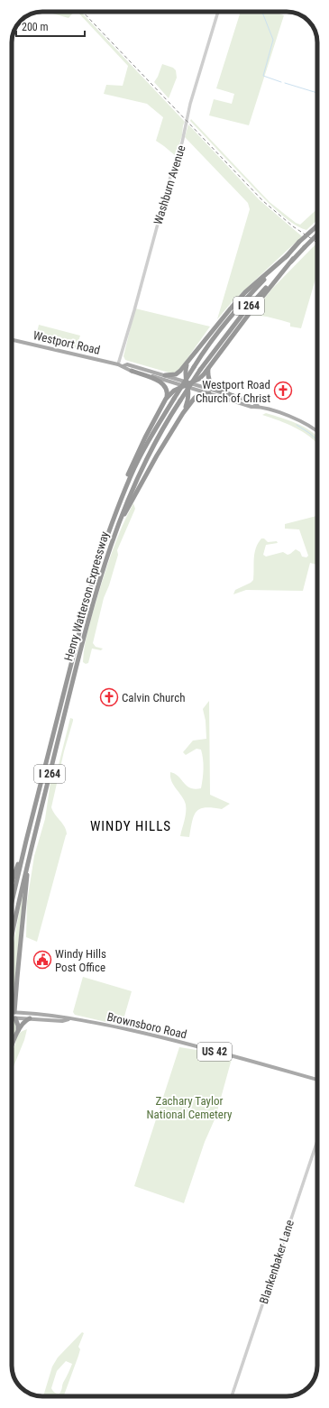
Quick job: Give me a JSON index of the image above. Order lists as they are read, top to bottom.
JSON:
{
  "streets": {
    "highway": ["I 264", "Henry Watterson Expressway"],
    "main road": ["Westport Road", "Brownsboro Road", "US 42"],
    "street": ["Washburn Avenue", "Blankenbaker Lane"]
  },
  "crossings": [
    ["Washburn Avenue", "Westport Road"]
  ],
  "districts": ["WINDY HILLS"],
  "parks": ["Zachary Taylor National Cemetery"],
  "places": {
    "church": ["Westport Road Church of Christ", "Calvin Church"],
    "public building": ["Windy Hills Post Office"]
  },
  "scale_bar": "200 m"
}
